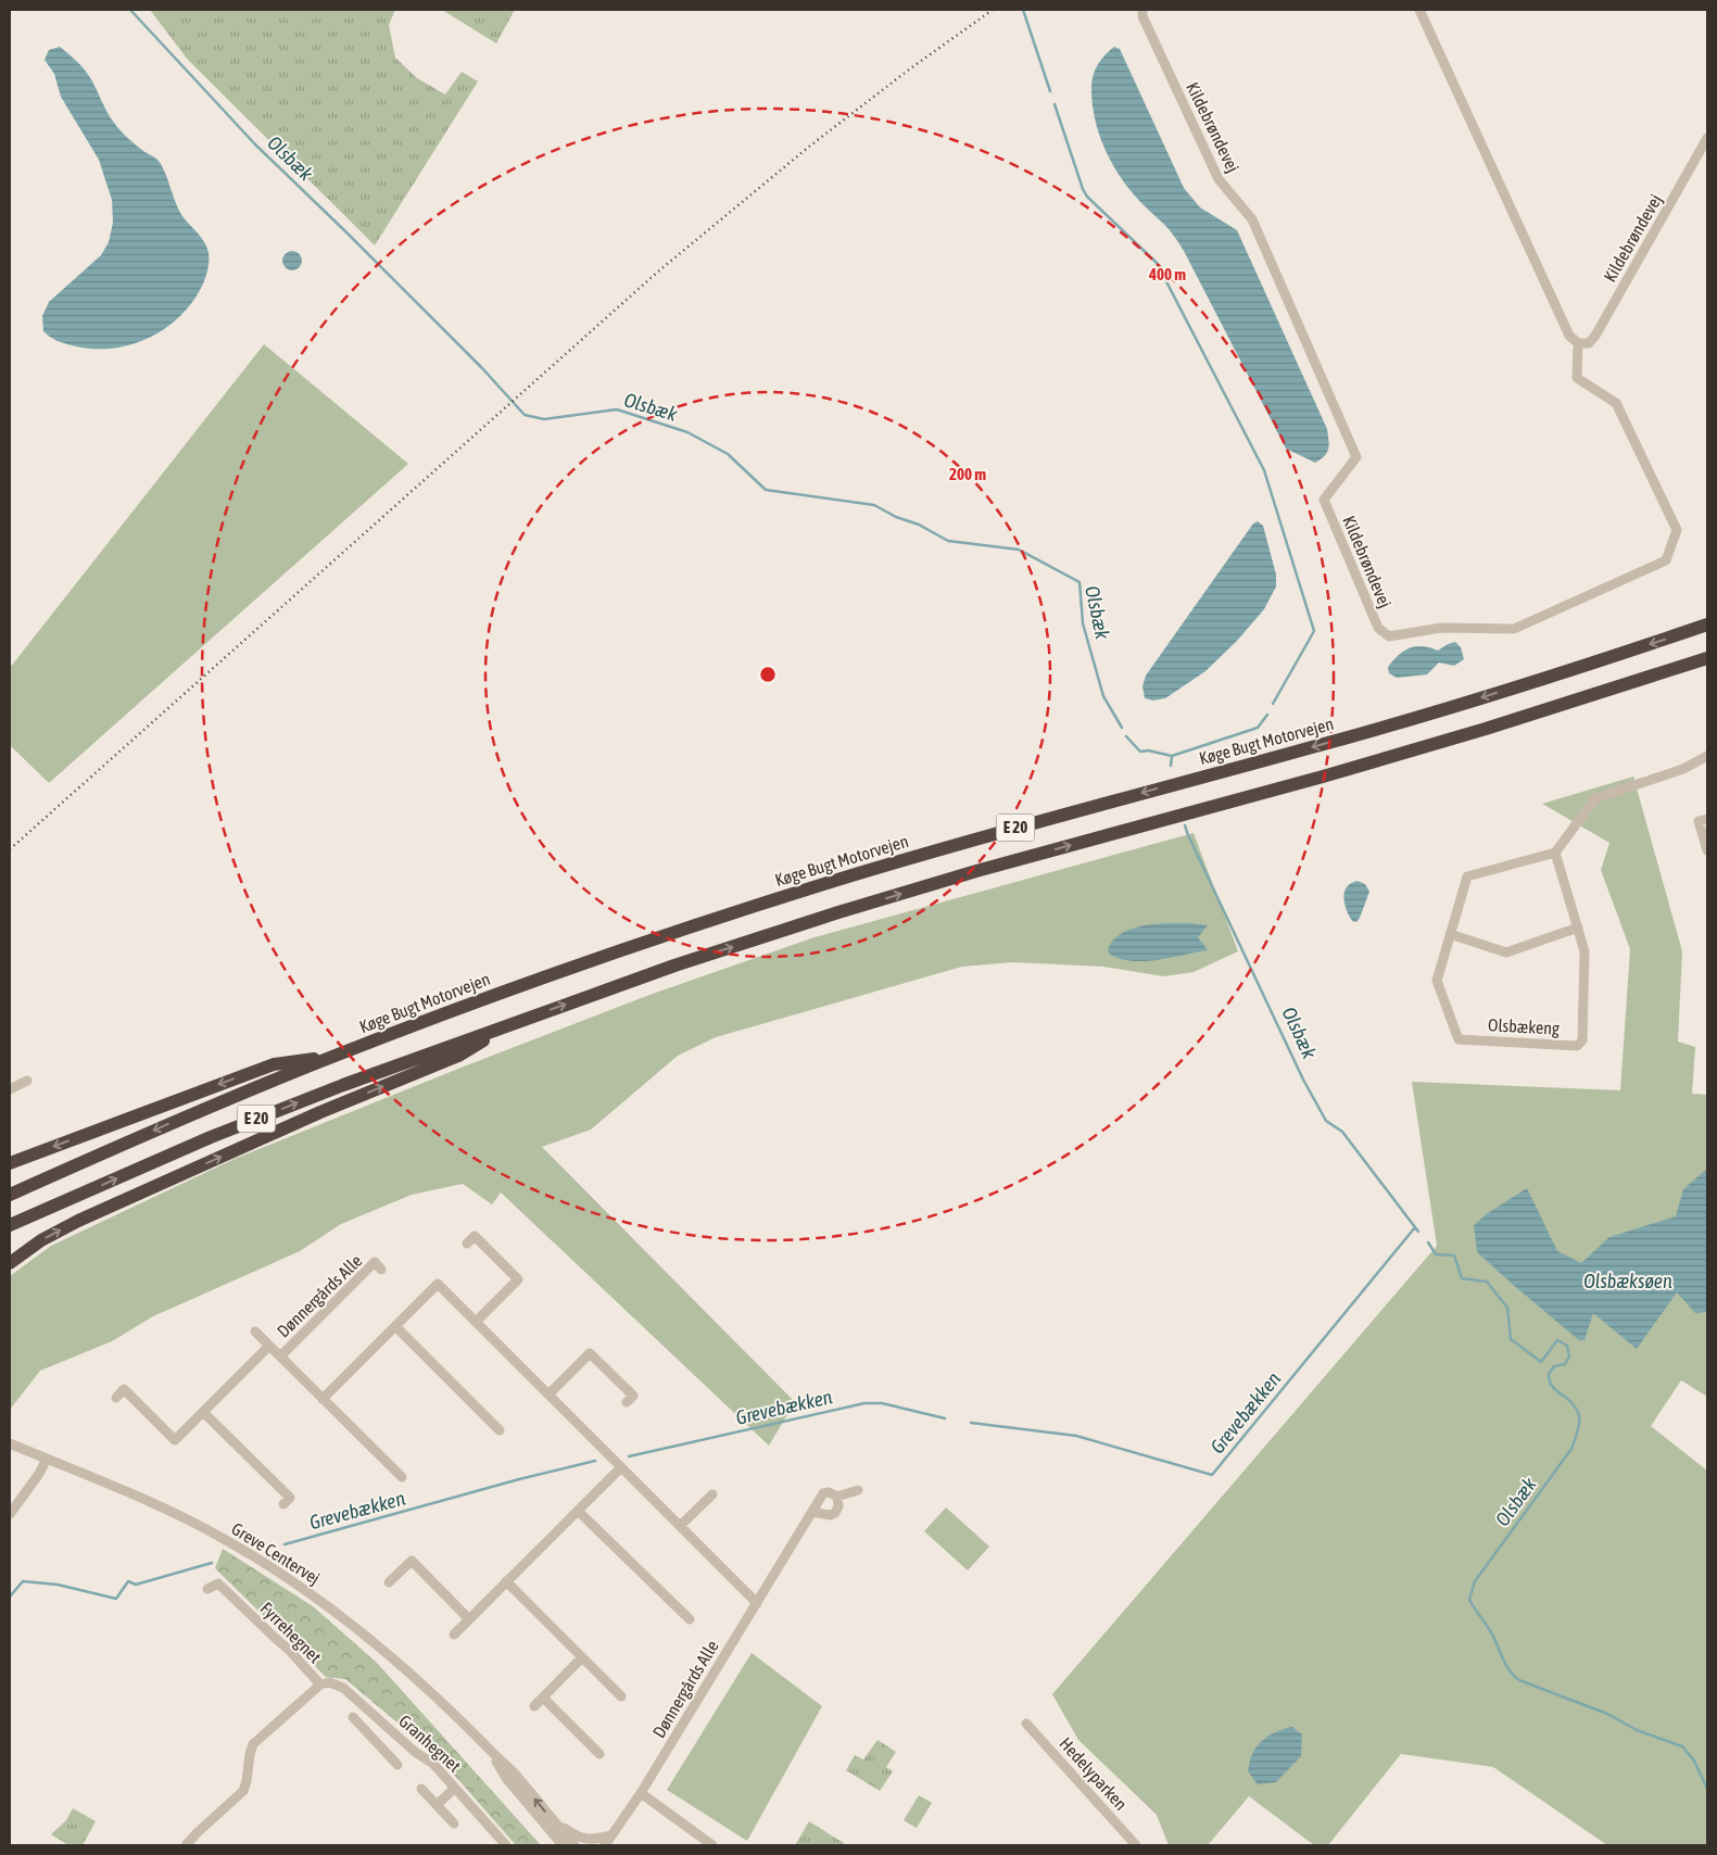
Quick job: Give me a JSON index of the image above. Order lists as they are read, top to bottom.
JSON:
{
  "streets": {
    "highway": ["Køge Bugt Motorvejen", "E 20"],
    "street": [
      "Kildebrøndevej",
      "Olsbækeng",
      "Dønnergårds Alle",
      "Greve Centervej",
      "Fyrrehegnet",
      "Granhegnet",
      "Hedelyparken"
    ]
  },
  "crossings": [
    ["Fyrrehegnet", "Granhegnet"]
  ],
  "water": ["Olsbæk", "Olsbæksøen", "Grevebækken"],
  "rings": ["400 m", "200 m"]
}
